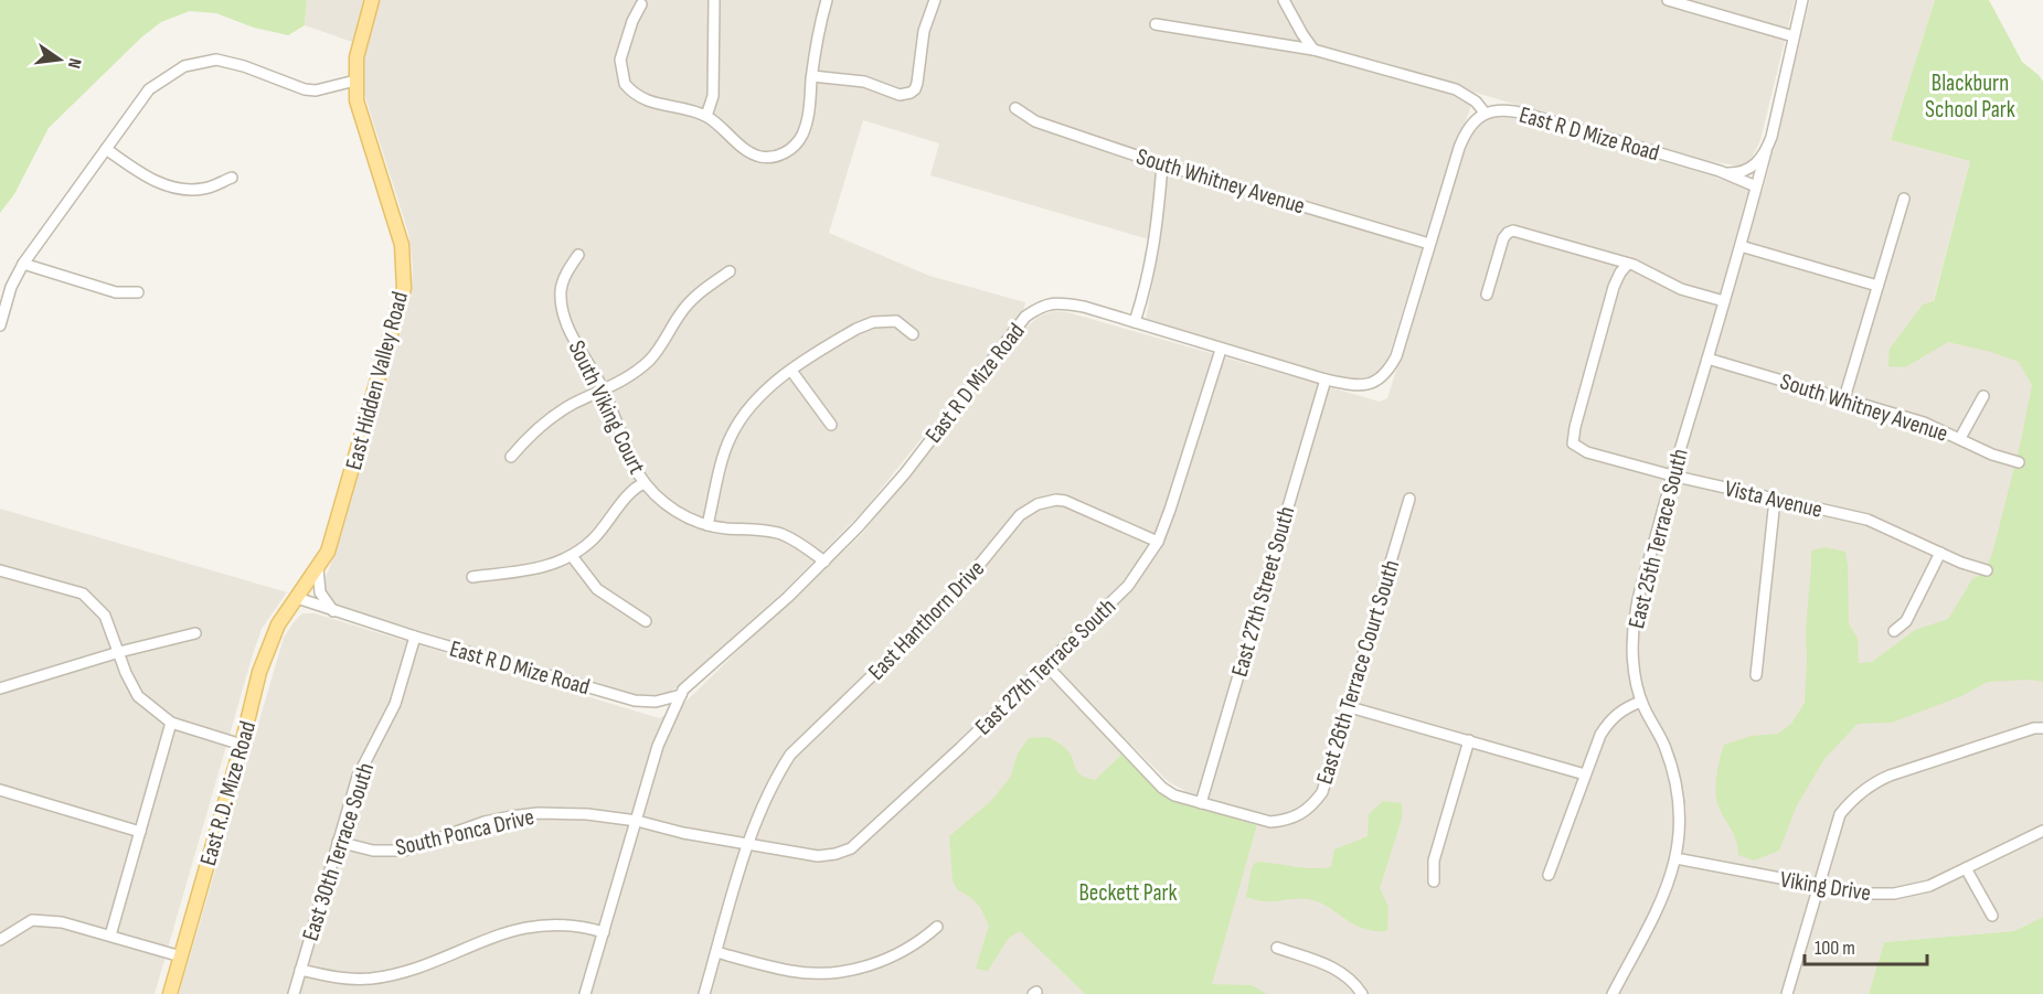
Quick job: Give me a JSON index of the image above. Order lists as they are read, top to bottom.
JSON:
{
  "streets": {
    "main road": ["East Hidden Valley Road", "East R.D. Mize Road"],
    "street": [
      "East R D Mize Road",
      "South Whitney Avenue",
      "South Viking Court",
      "Vista Avenue",
      "East 25th Terrace South",
      "East 27th Street South",
      "East Hanthorn Drive",
      "East 27th Terrace South",
      "East 26th Terrace Court South",
      "South Ponca Drive",
      "East 30th Terrace South",
      "Viking Drive"
    ]
  },
  "crossings": [
    ["East R D Mize Road", "South Whitney Avenue"],
    ["East R D Mize Road", "East Hidden Valley Road"],
    ["East R D Mize Road", "South Viking Court"],
    ["East R D Mize Road", "East 25th Terrace South"],
    ["East R D Mize Road", "East 27th Street South"],
    ["East R D Mize Road", "East 27th Terrace South"],
    ["East R D Mize Road", "East R.D. Mize Road"],
    ["East R D Mize Road", "East 30th Terrace South"],
    ["South Whitney Avenue", "East 25th Terrace South"],
    ["East Hidden Valley Road", "East R.D. Mize Road"],
    ["Vista Avenue", "East 25th Terrace South"],
    ["East 25th Terrace South", "Viking Drive"],
    ["East 27th Street South", "East 26th Terrace Court South"],
    ["East Hanthorn Drive", "East 27th Terrace South"],
    ["East Hanthorn Drive", "South Ponca Drive"],
    ["East 27th Terrace South", "South Ponca Drive"],
    ["South Ponca Drive", "East 30th Terrace South"]
  ],
  "parks": ["Blackburn School Park", "Beckett Park"],
  "scale_bar": "100 m",
  "north": "right"
}
